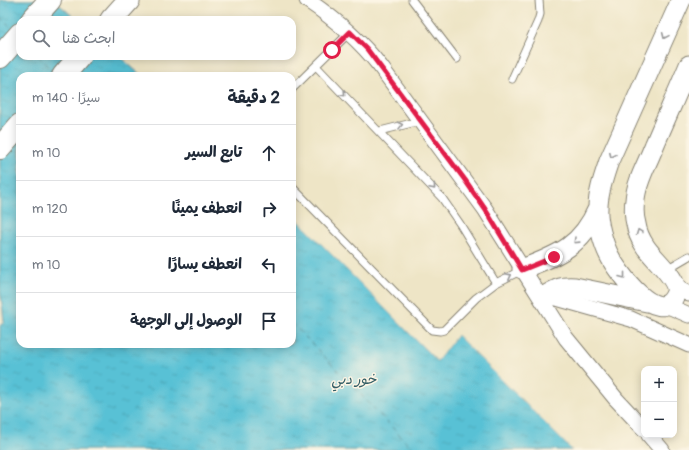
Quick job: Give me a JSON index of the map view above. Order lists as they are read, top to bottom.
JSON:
{
  "water": ["خور دبي"],
  "page": {
    "search": "ابحث هنا",
    "heading": ["2 دقيقة", "سيرًا · 140 m"],
    "list": [
      ["تابع السير", "10 m"],
      ["انعطف يمينًا", "120 m"],
      ["انعطف يسارًا", "10 m"],
      "الوصول إلى الوجهة"
    ],
    "map_buttons": ["+", "−"]
  }
}
